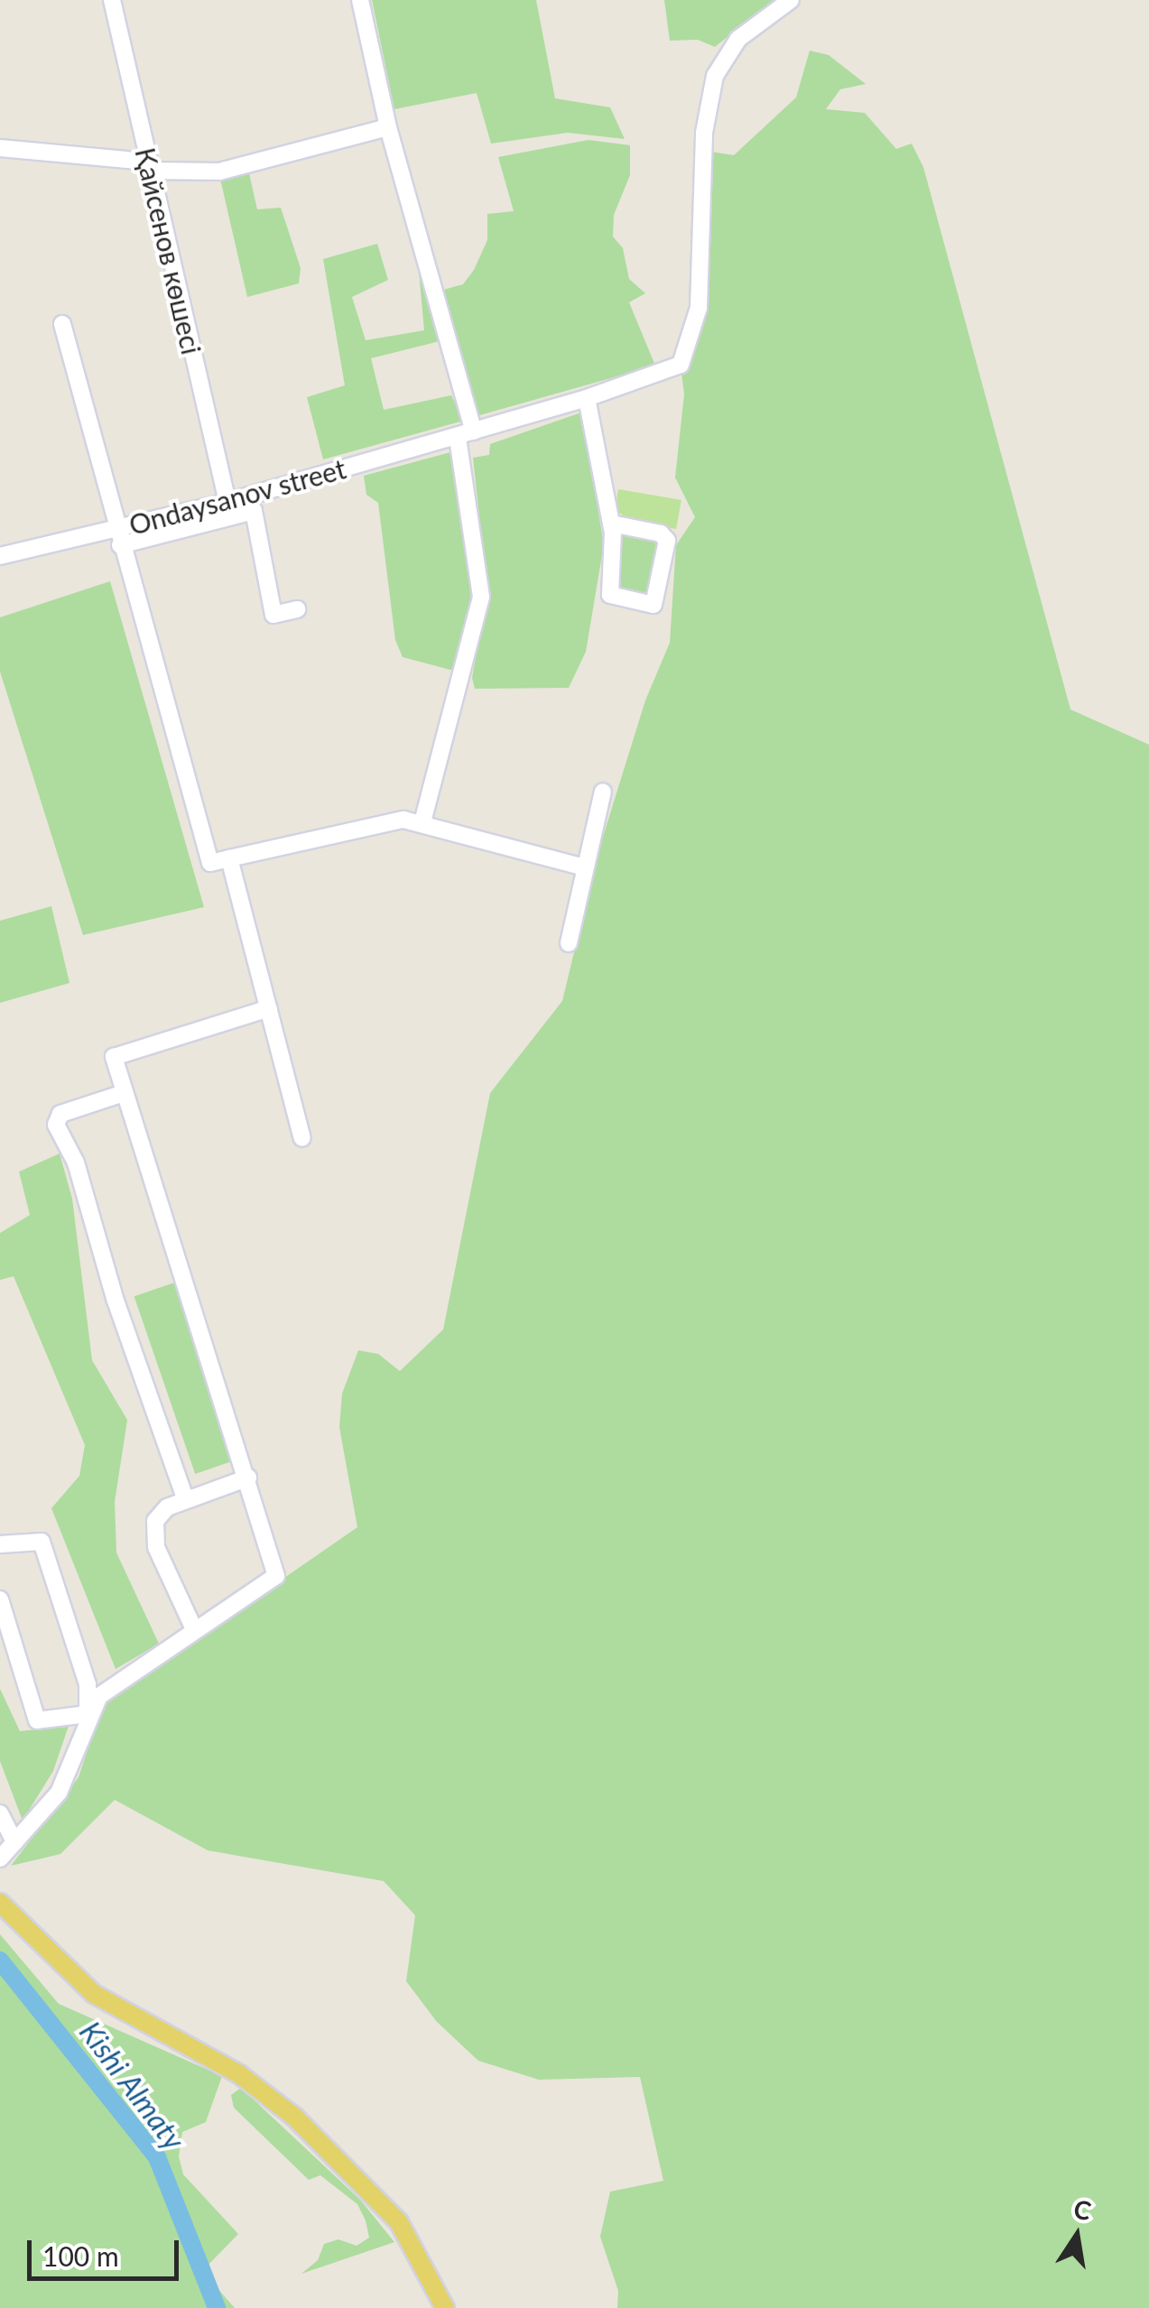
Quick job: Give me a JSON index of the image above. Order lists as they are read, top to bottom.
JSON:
{
  "streets": {
    "street": ["Қайсенов көшесі", "Ondaysanov street"]
  },
  "crossings": [
    ["Қайсенов көшесі", "Ondaysanov street"]
  ],
  "water": ["Kіshі Almaty"],
  "scale_bar": "100 m",
  "north": "top"
}
